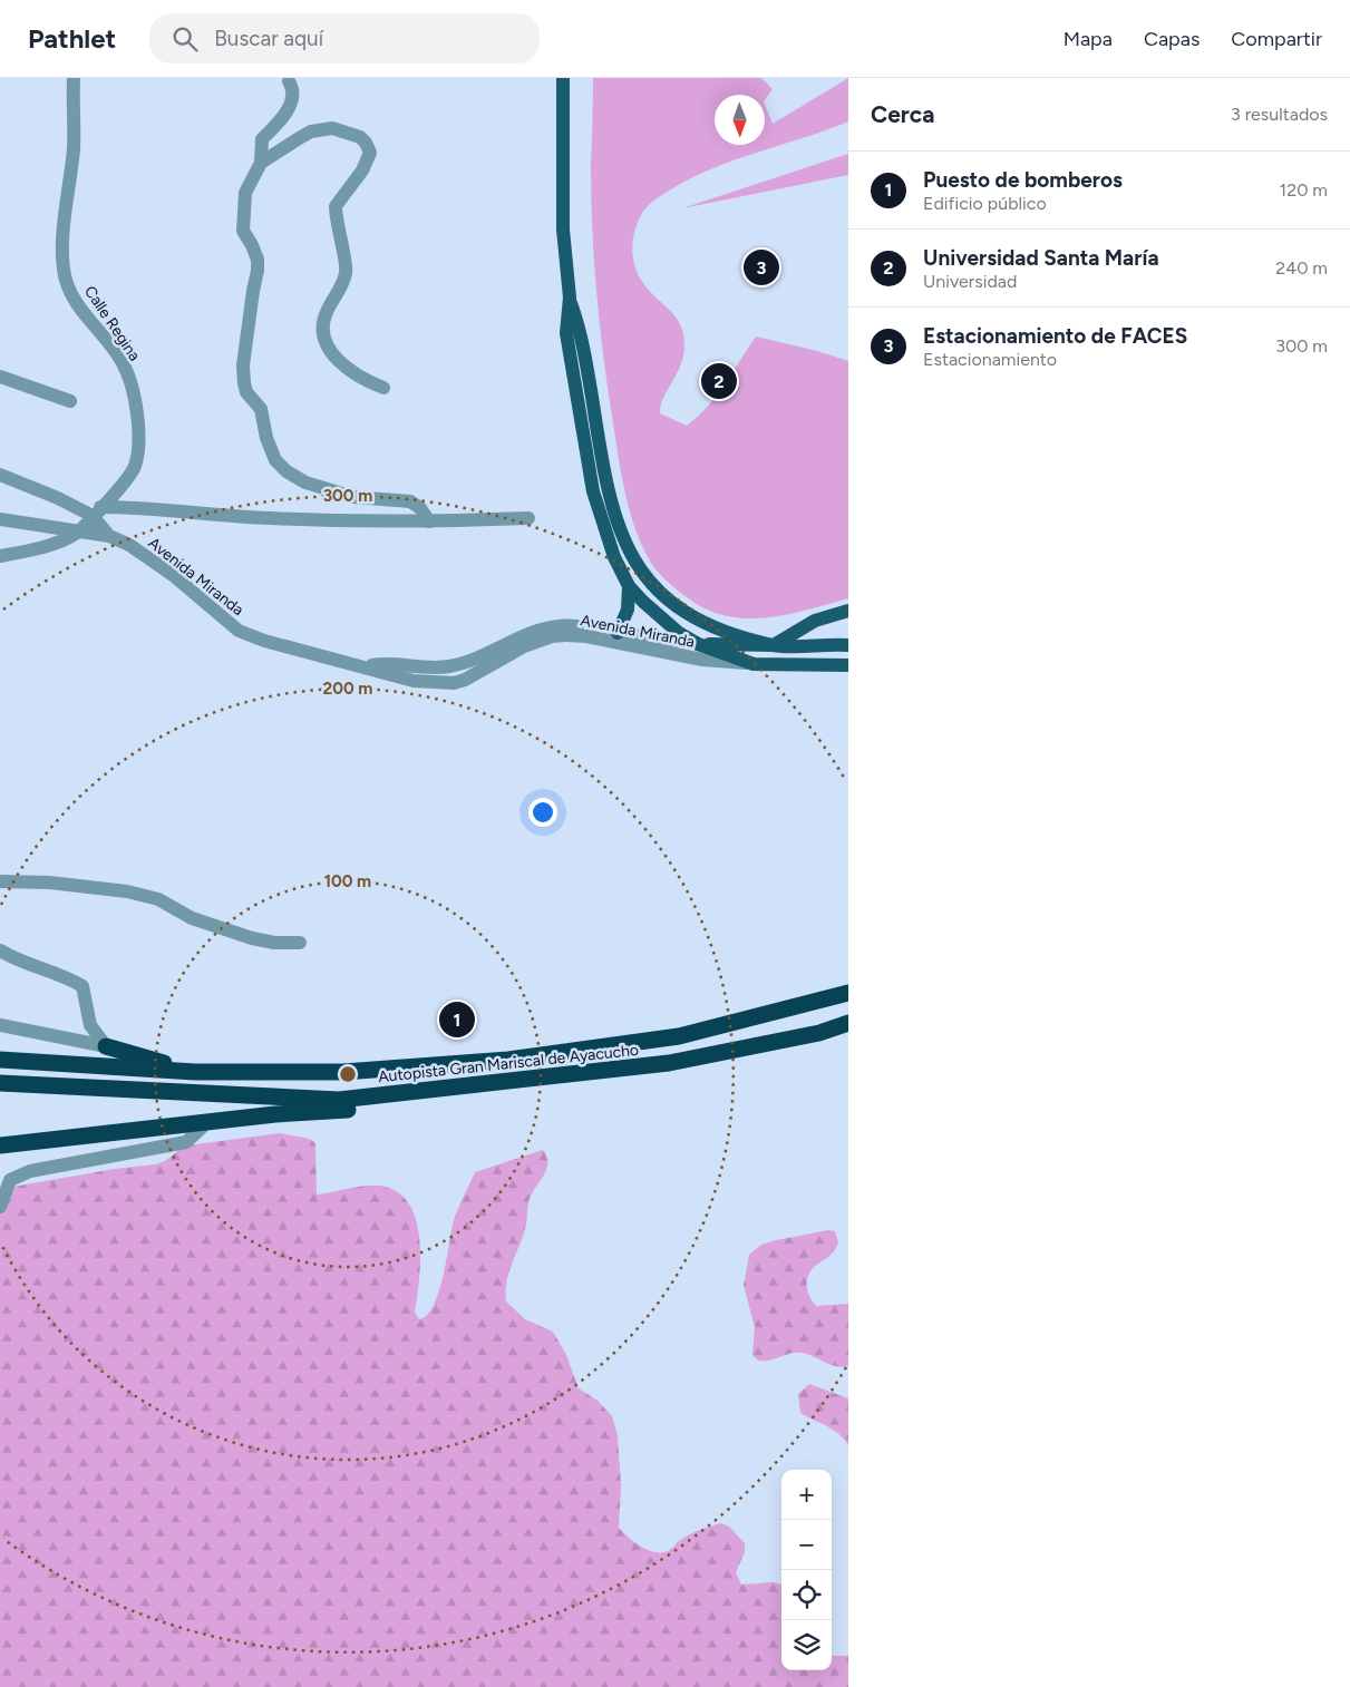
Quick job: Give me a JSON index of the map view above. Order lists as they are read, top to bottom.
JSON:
{
  "streets": {
    "highway": ["Autopista Gran Mariscal de Ayacucho"],
    "street": ["Calle Regina", "Avenida Miranda"]
  },
  "crossings": [
    ["Calle Regina", "Avenida Miranda"]
  ],
  "north": "bottom",
  "page": {
    "header": "Pathlet",
    "search": "Buscar aquí",
    "nav": ["Mapa", "Capas", "Compartir"],
    "heading": ["Cerca", "3 resultados"],
    "list": [
      {
        "mark": "1",
        "name": "Puesto de bomberos",
        "note": "Edificio público",
        "value": "120 m"
      },
      {
        "mark": "2",
        "name": "Universidad Santa María",
        "note": "Universidad",
        "value": "240 m"
      },
      {
        "mark": "3",
        "name": "Estacionamiento de FACES",
        "note": "Estacionamiento",
        "value": "300 m"
      }
    ],
    "pins": ["3", "2", "1"],
    "map_buttons": ["+", "−"]
  },
  "rings": ["300 m", "200 m", "100 m"]
}
